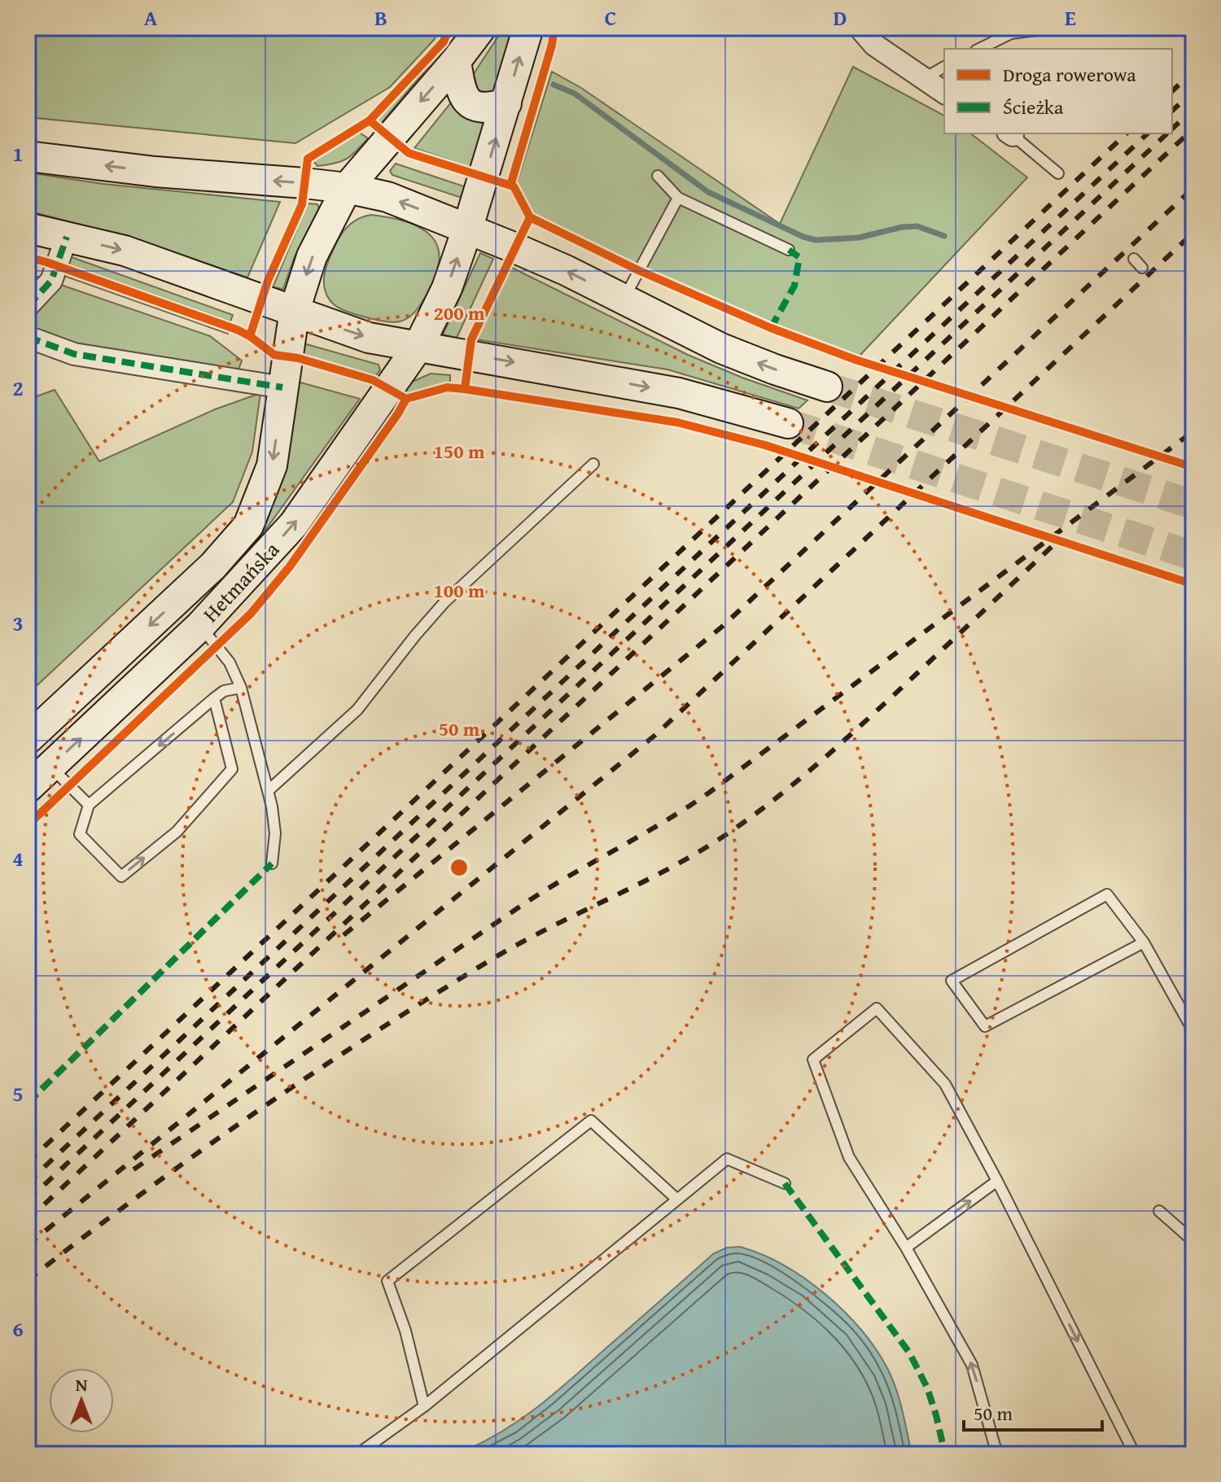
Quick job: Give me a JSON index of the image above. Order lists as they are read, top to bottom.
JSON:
{
  "streets": {
    "main road": ["Hetmańska"]
  },
  "legend": ["Droga rowerowa", "Ścieżka"],
  "scale_bar": "50 m",
  "north": "top",
  "grid": {
    "columns": [
      "A",
      "B",
      "C",
      "D",
      "E"
    ],
    "rows": [
      "1",
      "2",
      "3",
      "4",
      "5",
      "6"
    ]
  },
  "rings": [
    "200 m",
    "150 m",
    "100 m",
    "50 m"
  ]
}
